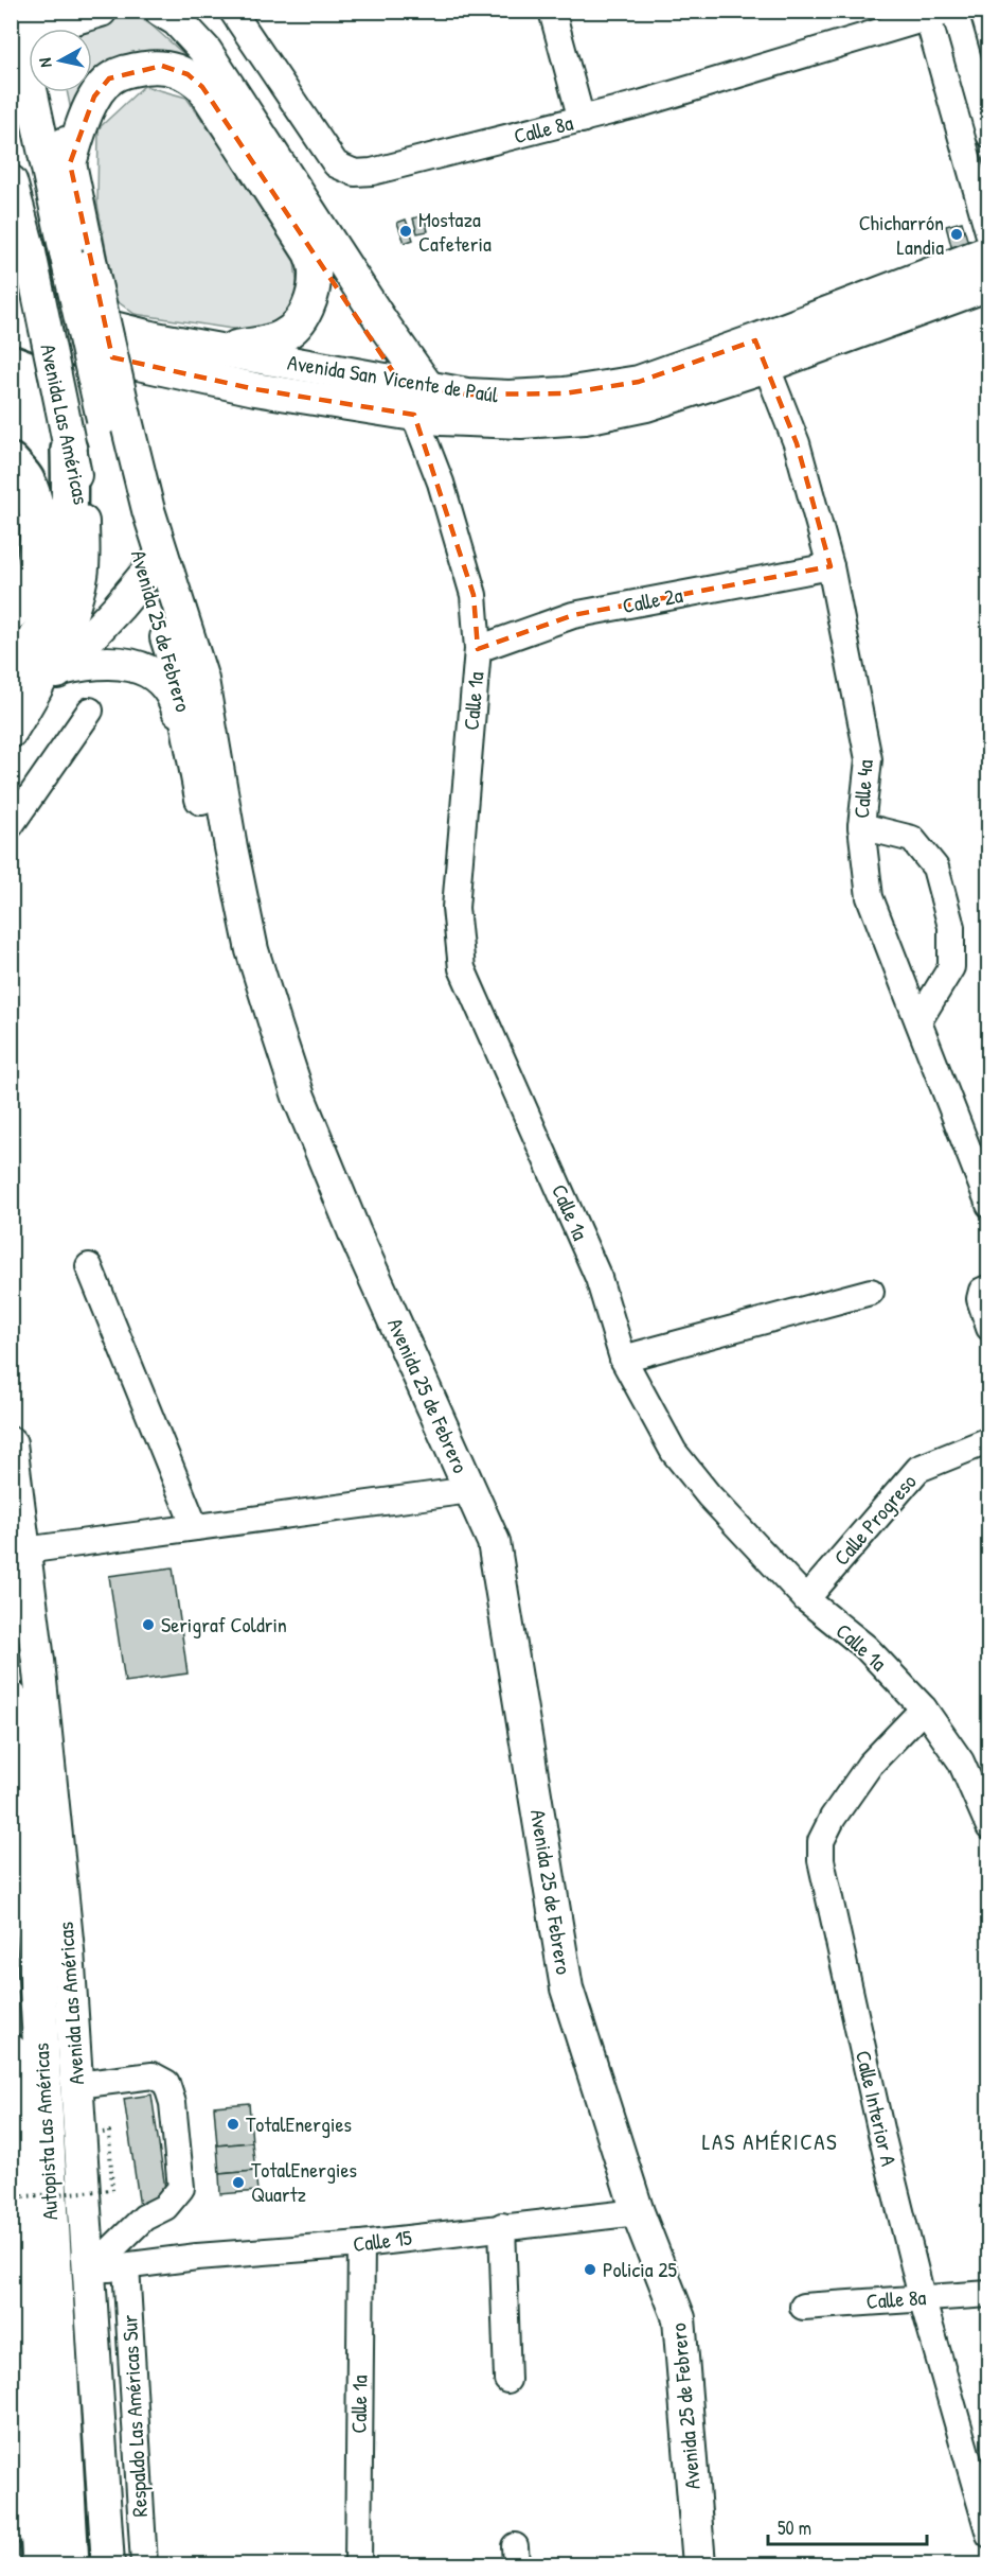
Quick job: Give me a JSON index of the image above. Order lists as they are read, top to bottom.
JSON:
{
  "streets": {
    "highway": ["Autopista Las Américas"],
    "main road": ["Avenida San Vicente de Paúl", "Avenida Las Américas", "Avenida 25 de Febrero"],
    "street": [
      "Calle 8a",
      "Calle 2a",
      "Calle 1a",
      "Calle 4a",
      "Calle Progreso",
      "Calle Interior A",
      "Calle 15",
      "Respaldo Las Américas Sur"
    ]
  },
  "crossings": [
    ["Calle 8a", "Calle Interior A"],
    ["Avenida San Vicente de Paúl", "Calle 1a"],
    ["Avenida San Vicente de Paúl", "Calle 4a"],
    ["Avenida Las Américas", "Calle 15"],
    ["Avenida Las Américas", "Respaldo Las Américas Sur"],
    ["Calle 2a", "Calle 1a"],
    ["Calle 2a", "Calle 4a"],
    ["Avenida 25 de Febrero", "Calle 15"],
    ["Calle 1a", "Calle Progreso"],
    ["Calle 1a", "Calle Interior A"],
    ["Calle 1a", "Calle 15"],
    ["Calle 15", "Respaldo Las Américas Sur"]
  ],
  "districts": ["LAS AMÉRICAS"],
  "places": [
    "Mostaza Cafeteria",
    "Chicharrón Landia",
    "Serigraf Coldrin",
    "TotalEnergies",
    "TotalEnergies Quartz",
    "Policia 25"
  ],
  "scale_bar": "50 m",
  "north": "left"
}
